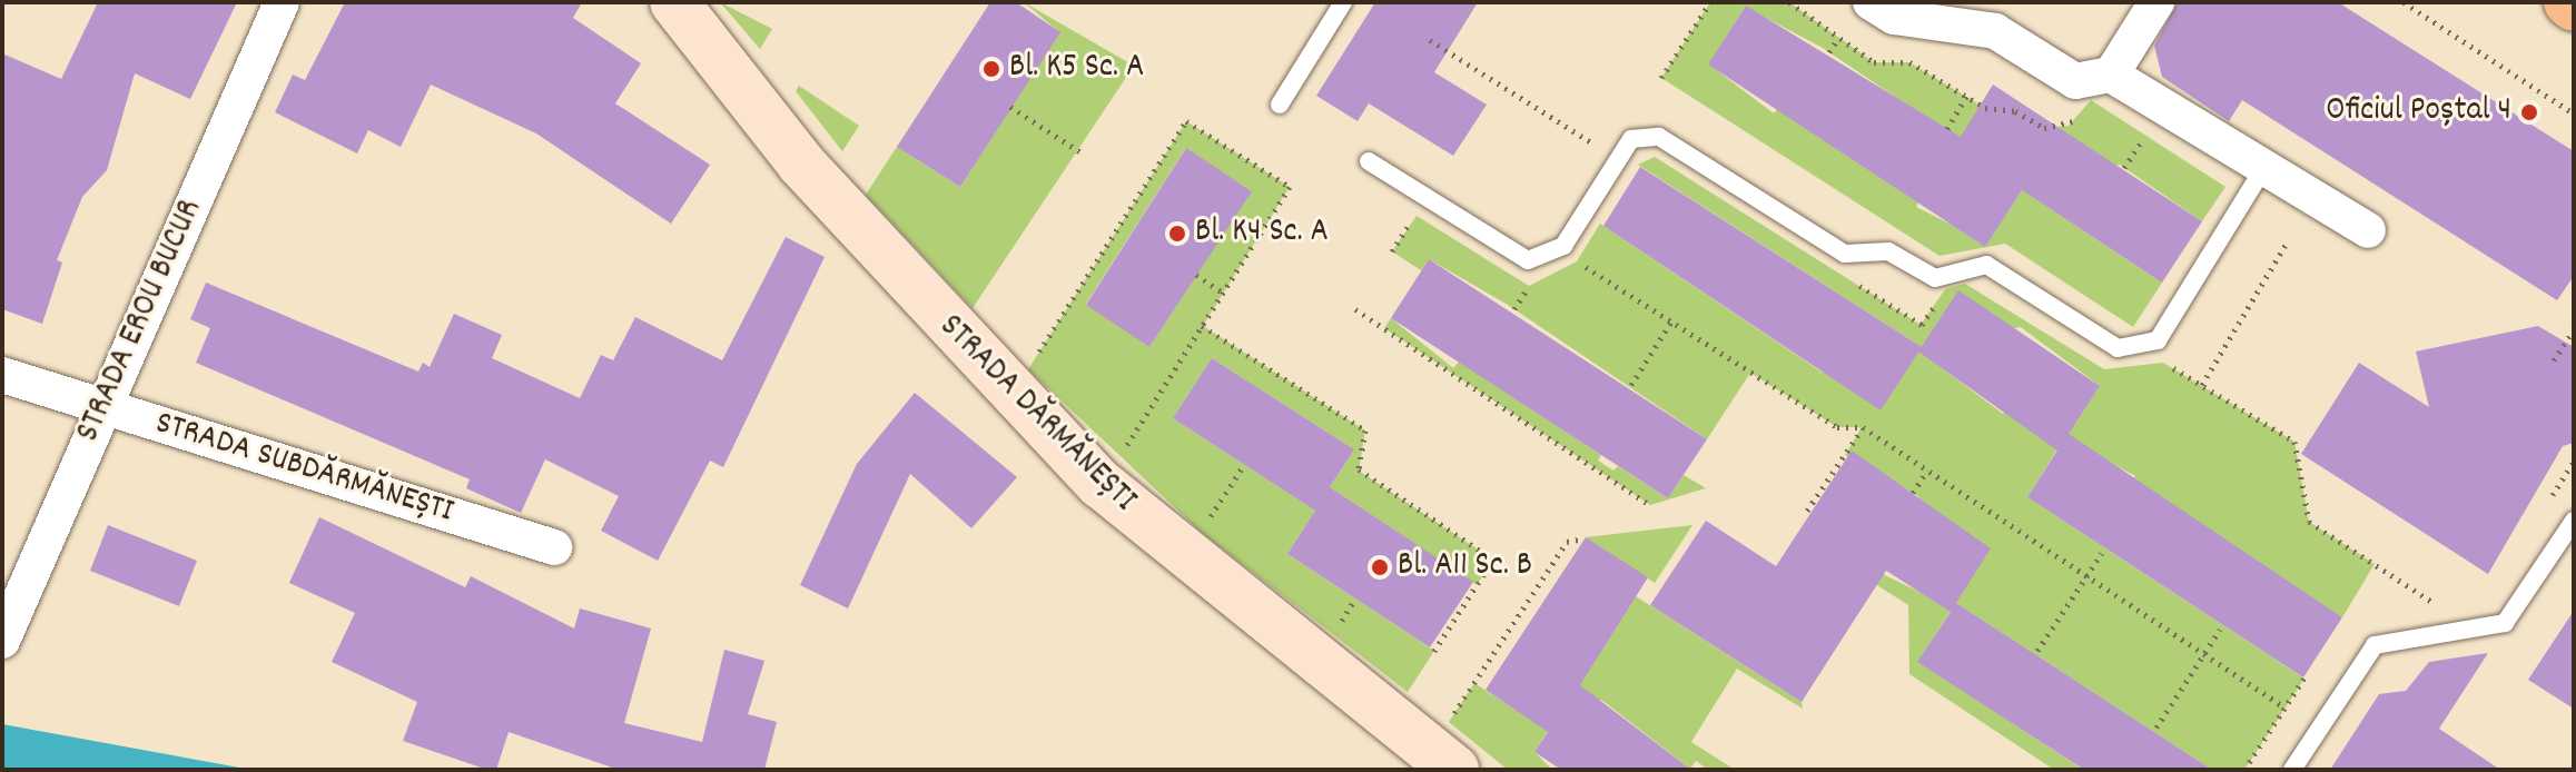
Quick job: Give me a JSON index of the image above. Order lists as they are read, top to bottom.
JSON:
{
  "streets": {
    "street": ["STRADA EROU BUCUR", "STRADA DĂRMĂNEȘTI", "STRADA SUBDĂRMĂNEȘTI"]
  },
  "crossings": [
    ["STRADA EROU BUCUR", "STRADA SUBDĂRMĂNEȘTI"]
  ],
  "places": [
    "Bl. K5 Sc. A",
    "Oficiul Poștal 4",
    "Bl. K4 Sc. A",
    "Bl. A11 Sc. B"
  ]
}
